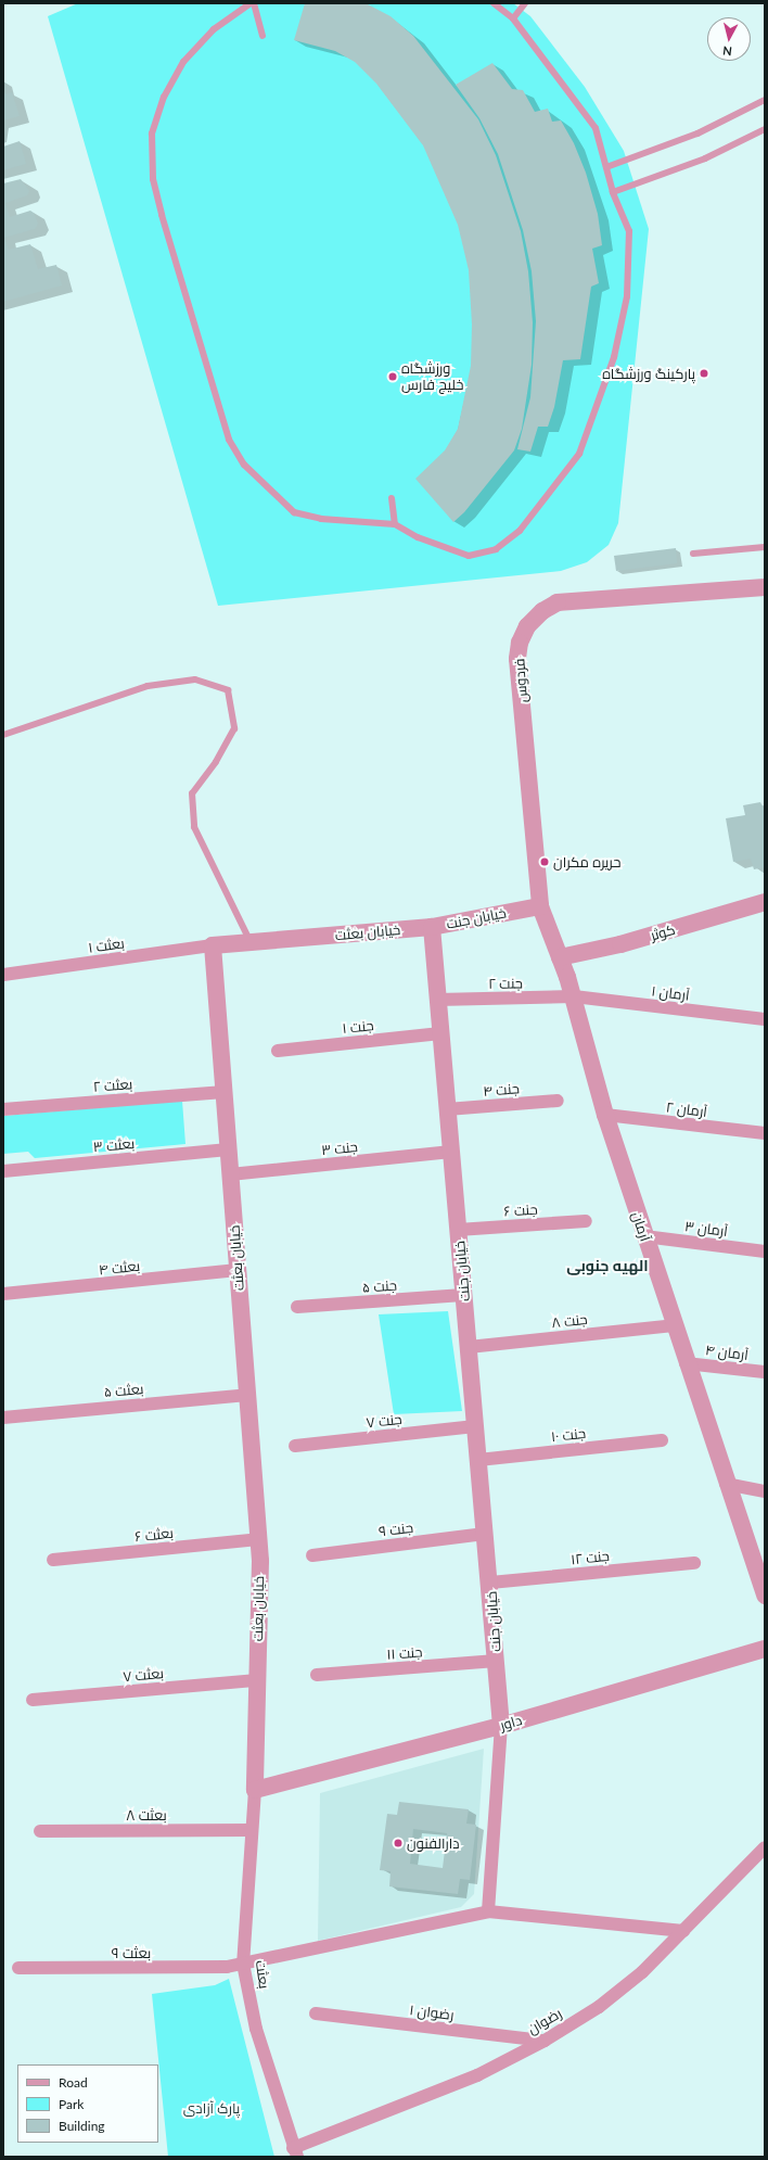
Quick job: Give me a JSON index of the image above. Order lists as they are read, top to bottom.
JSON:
{
  "streets": {
    "street": [
      "فردوس",
      "خیابان جنت",
      "خیابان بعثت",
      "کوثر",
      "بعثت ۱",
      "جنت ۲",
      "آرمان ۱",
      "جنت ۱",
      "بعثت ۲",
      "جنت ۴",
      "آرمان ۲",
      "بعثت ۳",
      "جنت ۳",
      "جنت ۶",
      "آرمان",
      "آرمان ۳",
      "بعثت ۴",
      "جنت ۵",
      "جنت ۸",
      "آرمان ۴",
      "بعثت ۵",
      "جنت ۷",
      "جنت ۱۰",
      "جنت ۹",
      "بعثت ۶",
      "جنت ۱۲",
      "جنت ۱۱",
      "بعثت ۷",
      "داور",
      "بعثت ۸",
      "بعثت ۹",
      "بعثت",
      "رضوان ۱",
      "رضوان"
    ]
  },
  "crossings": [
    ["فردوس", "خیابان جنت"],
    ["فردوس", "آرمان"],
    ["خیابان جنت", "خیابان بعثت"],
    ["خیابان جنت", "جنت ۲"],
    ["خیابان جنت", "جنت ۱"],
    ["خیابان جنت", "جنت ۴"],
    ["خیابان جنت", "جنت ۳"],
    ["خیابان جنت", "جنت ۶"],
    ["خیابان جنت", "آرمان"],
    ["خیابان جنت", "جنت ۵"],
    ["خیابان جنت", "جنت ۸"],
    ["خیابان جنت", "جنت ۷"],
    ["خیابان جنت", "جنت ۱۰"],
    ["خیابان جنت", "جنت ۹"],
    ["خیابان جنت", "جنت ۱۲"],
    ["خیابان جنت", "جنت ۱۱"],
    ["خیابان جنت", "داور"],
    ["خیابان بعثت", "بعثت ۱"],
    ["خیابان بعثت", "بعثت ۲"],
    ["خیابان بعثت", "بعثت ۳"],
    ["خیابان بعثت", "جنت ۳"],
    ["خیابان بعثت", "بعثت ۴"],
    ["خیابان بعثت", "بعثت ۵"],
    ["خیابان بعثت", "بعثت ۶"],
    ["خیابان بعثت", "بعثت ۷"],
    ["خیابان بعثت", "داور"],
    ["خیابان بعثت", "بعثت"],
    ["کوثر", "آرمان"],
    ["جنت ۲", "آرمان ۱"],
    ["جنت ۲", "آرمان"],
    ["آرمان ۱", "آرمان"],
    ["آرمان ۲", "آرمان"],
    ["آرمان", "آرمان ۳"],
    ["آرمان", "جنت ۸"],
    ["آرمان", "آرمان ۴"],
    ["داور", "بعثت"],
    ["بعثت ۸", "بعثت"],
    ["بعثت ۹", "بعثت"],
    ["بعثت ۹", "رضوان"],
    ["بعثت", "رضوان"],
    ["رضوان ۱", "رضوان"]
  ],
  "districts": ["الهیه جنوبی"],
  "parks": ["پارک آزادی"],
  "places": [
    "پارکینگ ورزشگاه",
    "ورزشگاه خلیج فارس",
    "حریره مکران",
    "دارالفنون"
  ],
  "legend": ["Road", "Park", "Building"],
  "north": "bottom"
}
